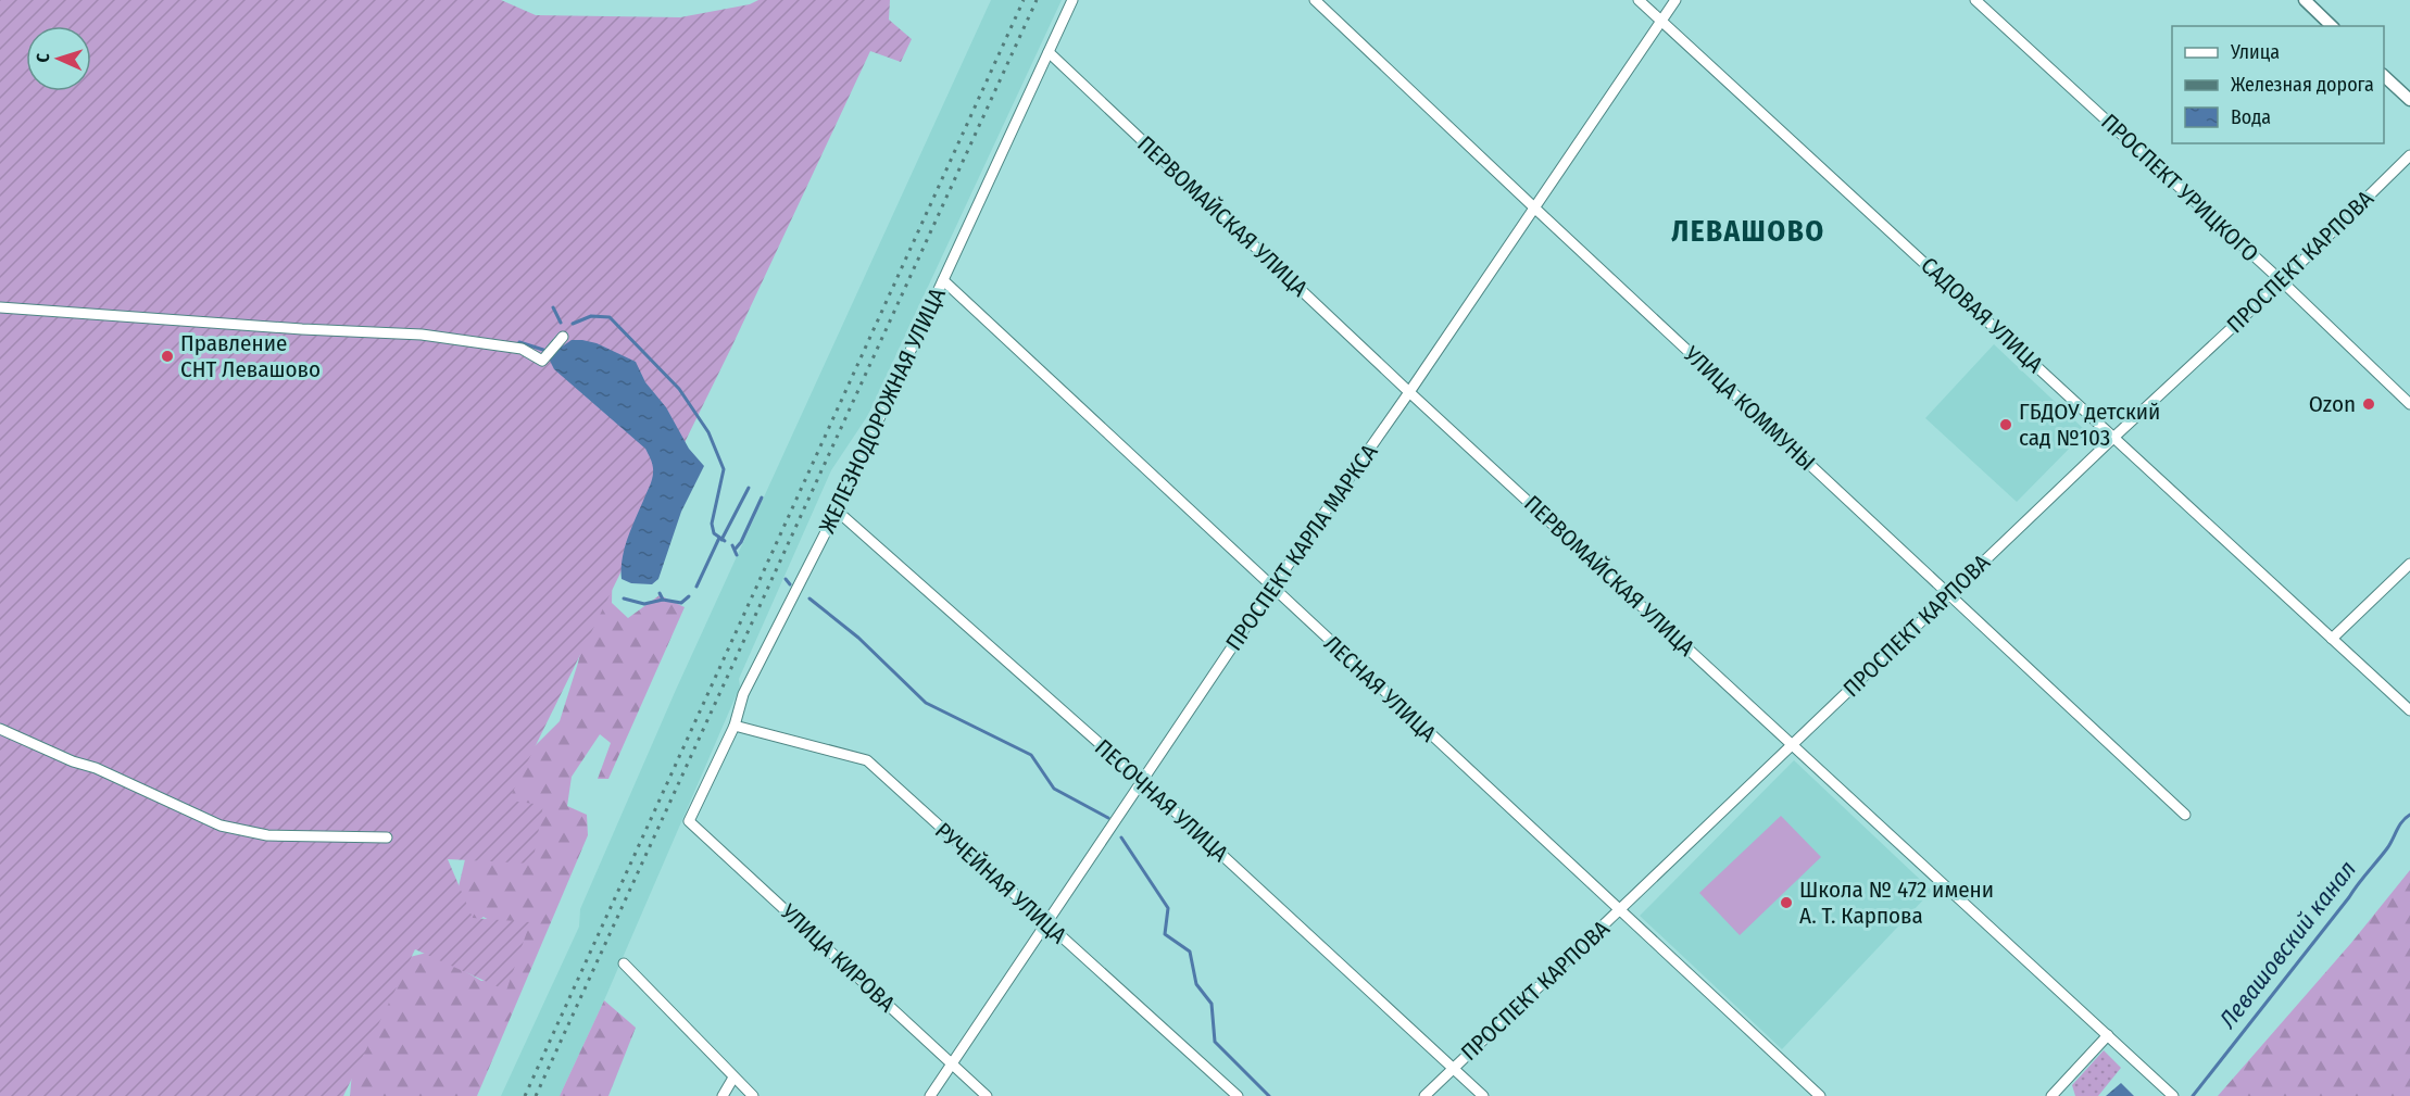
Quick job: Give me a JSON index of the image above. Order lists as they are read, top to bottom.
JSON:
{
  "streets": {
    "street": [
      "ПРОСПЕКТ УРИЦКОГО",
      "ПЕРВОМАЙСКАЯ УЛИЦА",
      "ПРОСПЕКТ КАРПОВА",
      "САДОВАЯ УЛИЦА",
      "УЛИЦА КОММУНЫ",
      "ЖЕЛЕЗНОДОРОЖНАЯ УЛИЦА",
      "ПРОСПЕКТ КАРЛА МАРКСА",
      "ЛЕСНАЯ УЛИЦА",
      "ПЕСОЧНАЯ УЛИЦА",
      "РУЧЕЙНАЯ УЛИЦА",
      "УЛИЦА КИРОВА"
    ]
  },
  "crossings": [
    ["ПРОСПЕКТ УРИЦКОГО", "ПРОСПЕКТ КАРПОВА"],
    ["ПЕРВОМАЙСКАЯ УЛИЦА", "ПРОСПЕКТ КАРПОВА"],
    ["ПЕРВОМАЙСКАЯ УЛИЦА", "ЖЕЛЕЗНОДОРОЖНАЯ УЛИЦА"],
    ["ПЕРВОМАЙСКАЯ УЛИЦА", "ПРОСПЕКТ КАРЛА МАРКСА"],
    ["ПРОСПЕКТ КАРПОВА", "САДОВАЯ УЛИЦА"],
    ["ПРОСПЕКТ КАРПОВА", "УЛИЦА КОММУНЫ"],
    ["ПРОСПЕКТ КАРПОВА", "ЛЕСНАЯ УЛИЦА"],
    ["ПРОСПЕКТ КАРПОВА", "ПЕСОЧНАЯ УЛИЦА"],
    ["САДОВАЯ УЛИЦА", "ПРОСПЕКТ КАРЛА МАРКСА"],
    ["УЛИЦА КОММУНЫ", "ПРОСПЕКТ КАРЛА МАРКСА"],
    ["ЖЕЛЕЗНОДОРОЖНАЯ УЛИЦА", "ЛЕСНАЯ УЛИЦА"],
    ["ЖЕЛЕЗНОДОРОЖНАЯ УЛИЦА", "ПЕСОЧНАЯ УЛИЦА"],
    ["ЖЕЛЕЗНОДОРОЖНАЯ УЛИЦА", "РУЧЕЙНАЯ УЛИЦА"],
    ["ЖЕЛЕЗНОДОРОЖНАЯ УЛИЦА", "УЛИЦА КИРОВА"],
    ["ПРОСПЕКТ КАРЛА МАРКСА", "ЛЕСНАЯ УЛИЦА"],
    ["ПРОСПЕКТ КАРЛА МАРКСА", "ПЕСОЧНАЯ УЛИЦА"],
    ["ПРОСПЕКТ КАРЛА МАРКСА", "РУЧЕЙНАЯ УЛИЦА"],
    ["ПРОСПЕКТ КАРЛА МАРКСА", "УЛИЦА КИРОВА"]
  ],
  "districts": ["ЛЕВАШОВО"],
  "water": ["Левашовский канал"],
  "places": [
    "Правление СНТ Левашово",
    "Ozon",
    "ГБДОУ детский сад №103",
    "Школа № 472 имени А. Т. Карпова"
  ],
  "legend": ["Улица", "Железная дорога", "Вода"],
  "north": "left"
}
